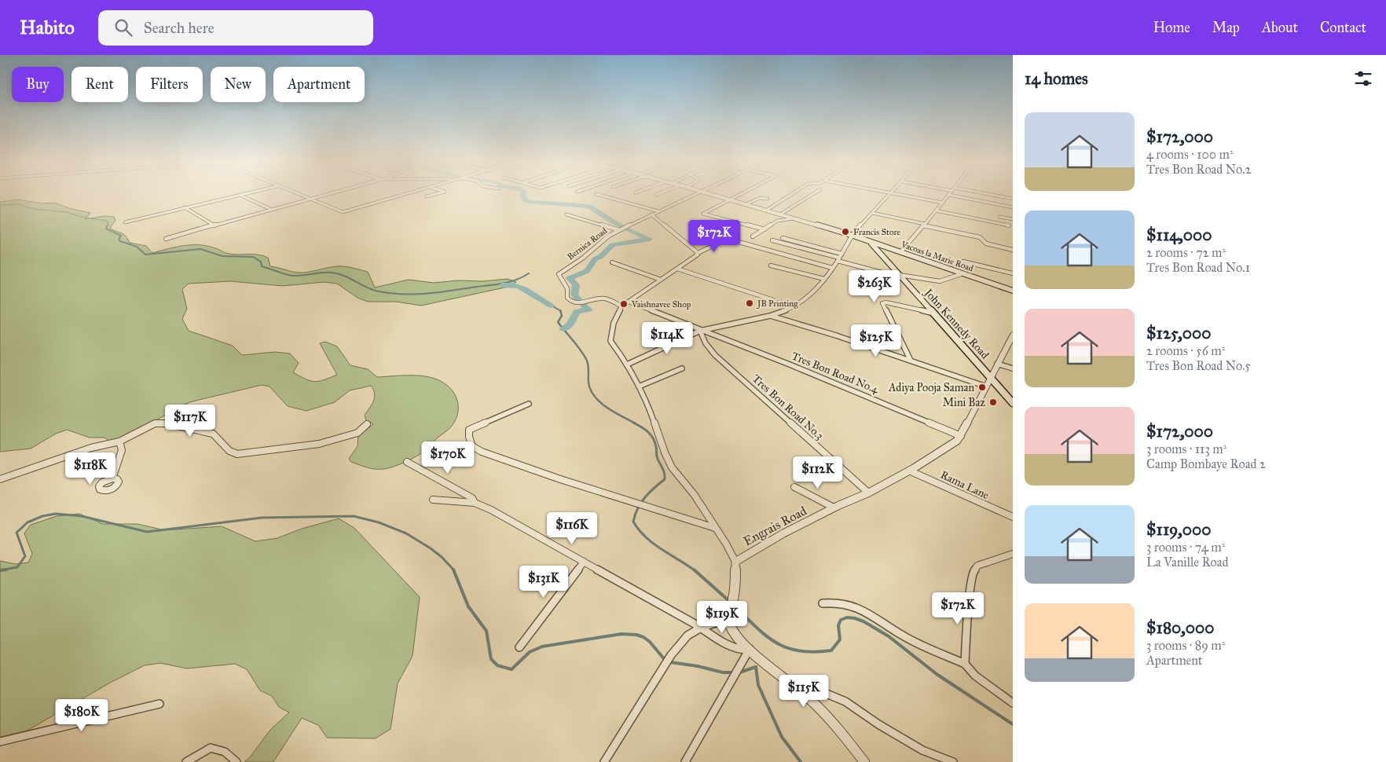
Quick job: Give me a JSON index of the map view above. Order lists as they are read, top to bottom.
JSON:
{
  "streets": {
    "main road": ["Vacoas la Marie Road", "John Kennedy Road"],
    "street": [
      "Bernica Road",
      "Tres Bon Road No.4",
      "Tres Bon Road No.3",
      "Rama Lane",
      "Engrais Road"
    ]
  },
  "crossings": [
    ["Vacoas la Marie Road", "John Kennedy Road"],
    ["John Kennedy Road", "Engrais Road"],
    ["Tres Bon Road No.4", "Tres Bon Road No.3"],
    ["Tres Bon Road No.4", "Engrais Road"],
    ["Tres Bon Road No.3", "Engrais Road"],
    ["Rama Lane", "Engrais Road"]
  ],
  "places": [
    "Francis Store",
    "JB Printing",
    "Vaishnavee Shop",
    "Adiya Pooja Saman",
    "Mini Baz"
  ],
  "page": {
    "header": "Habito",
    "search": "Search here",
    "nav": [
      "Home",
      "Map",
      "About",
      "Contact"
    ],
    "heading": "14 homes",
    "chip": [
      "Buy",
      "Rent",
      "Filters",
      "New",
      "Apartment"
    ],
    "list": [
      {
        "name": "$172,000",
        "note": "4 rooms · 100 m² · Tres Bon Road No.2"
      },
      {
        "name": "$114,000",
        "note": "2 rooms · 72 m² · Tres Bon Road No.1"
      },
      {
        "name": "$125,000",
        "note": "2 rooms · 56 m² · Tres Bon Road No.5"
      },
      {
        "name": "$172,000",
        "note": "3 rooms · 113 m² · Camp Bombaye Road 2"
      },
      {
        "name": "$119,000",
        "note": "3 rooms · 74 m² · La Vanille Road"
      },
      {
        "name": "$180,000",
        "note": "3 rooms · 89 m² · Apartment"
      }
    ],
    "price": [
      "$172K",
      "$263K",
      "$114K",
      "$125K",
      "$117K",
      "$170K",
      "$118K",
      "$112K",
      "$116K",
      "$131K",
      "$172K",
      "$119K",
      "$115K",
      "$180K"
    ]
  }
}
